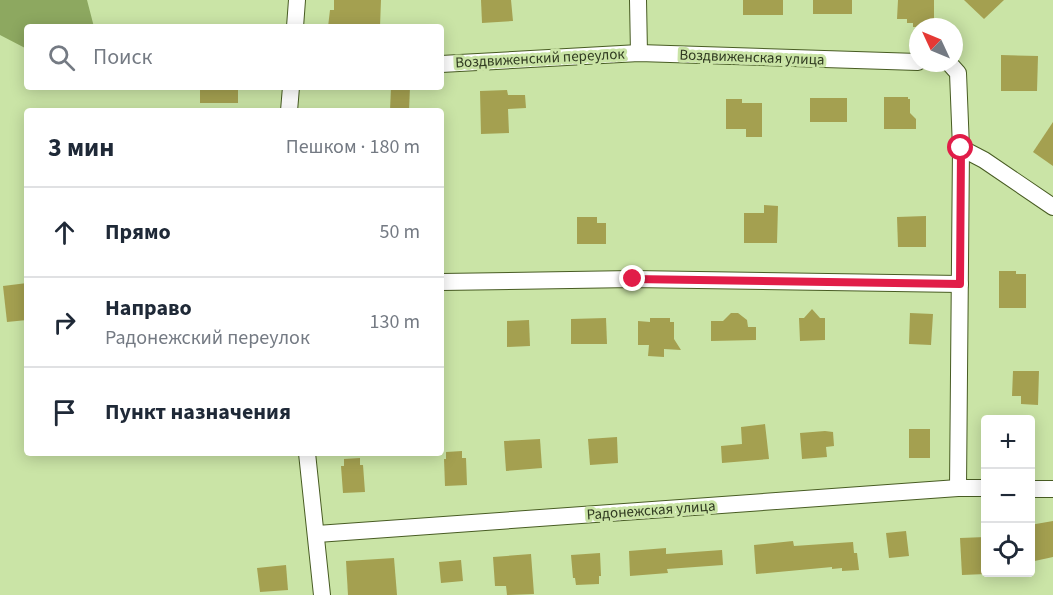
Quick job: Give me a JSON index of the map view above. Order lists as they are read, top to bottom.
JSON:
{
  "streets": {
    "street": ["Воздвиженская улица", "Воздвиженский переулок", "Радонежская улица"]
  },
  "crossings": [
    ["Воздвиженская улица", "Воздвиженский переулок"]
  ],
  "north": "top left",
  "page": {
    "search": "Поиск",
    "heading": ["3 мин", "Пешком · 180 m"],
    "list": [
      ["Прямо", "50 m"],
      ["Направо", "Радонежский переулок", "130 m"],
      "Пункт назначения"
    ],
    "map_buttons": ["+", "−"]
  }
}
